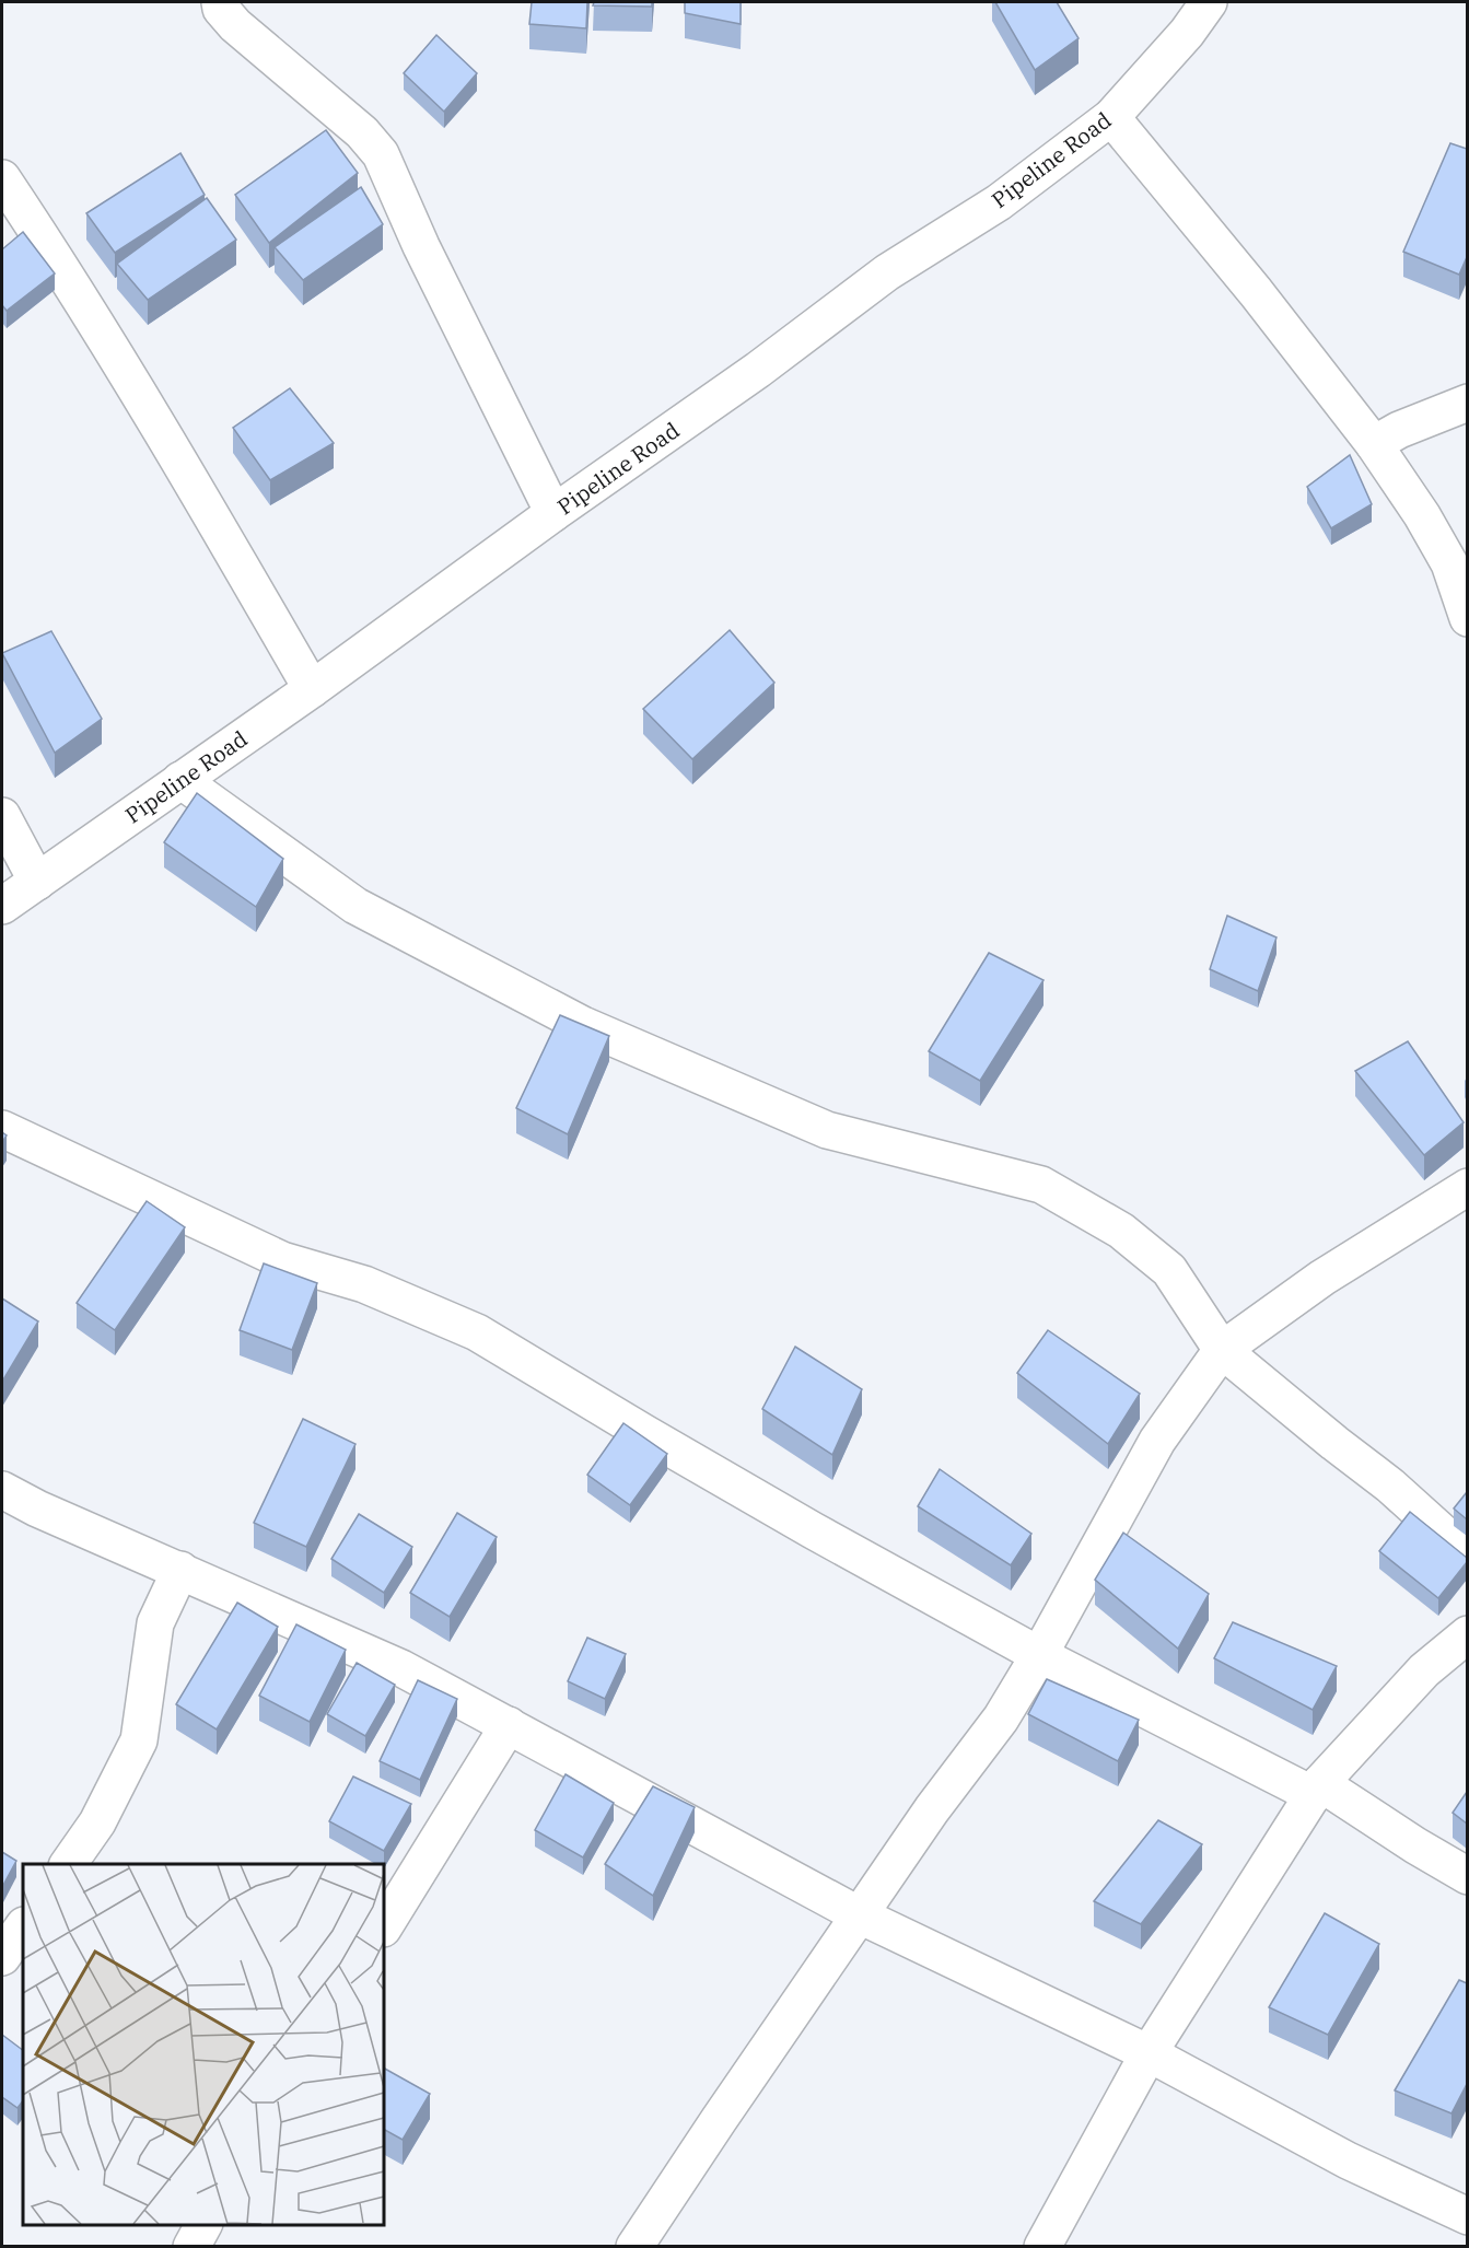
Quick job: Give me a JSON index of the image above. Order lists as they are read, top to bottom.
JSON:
{
  "streets": {
    "street": ["Pipeline Road"]
  }
}
